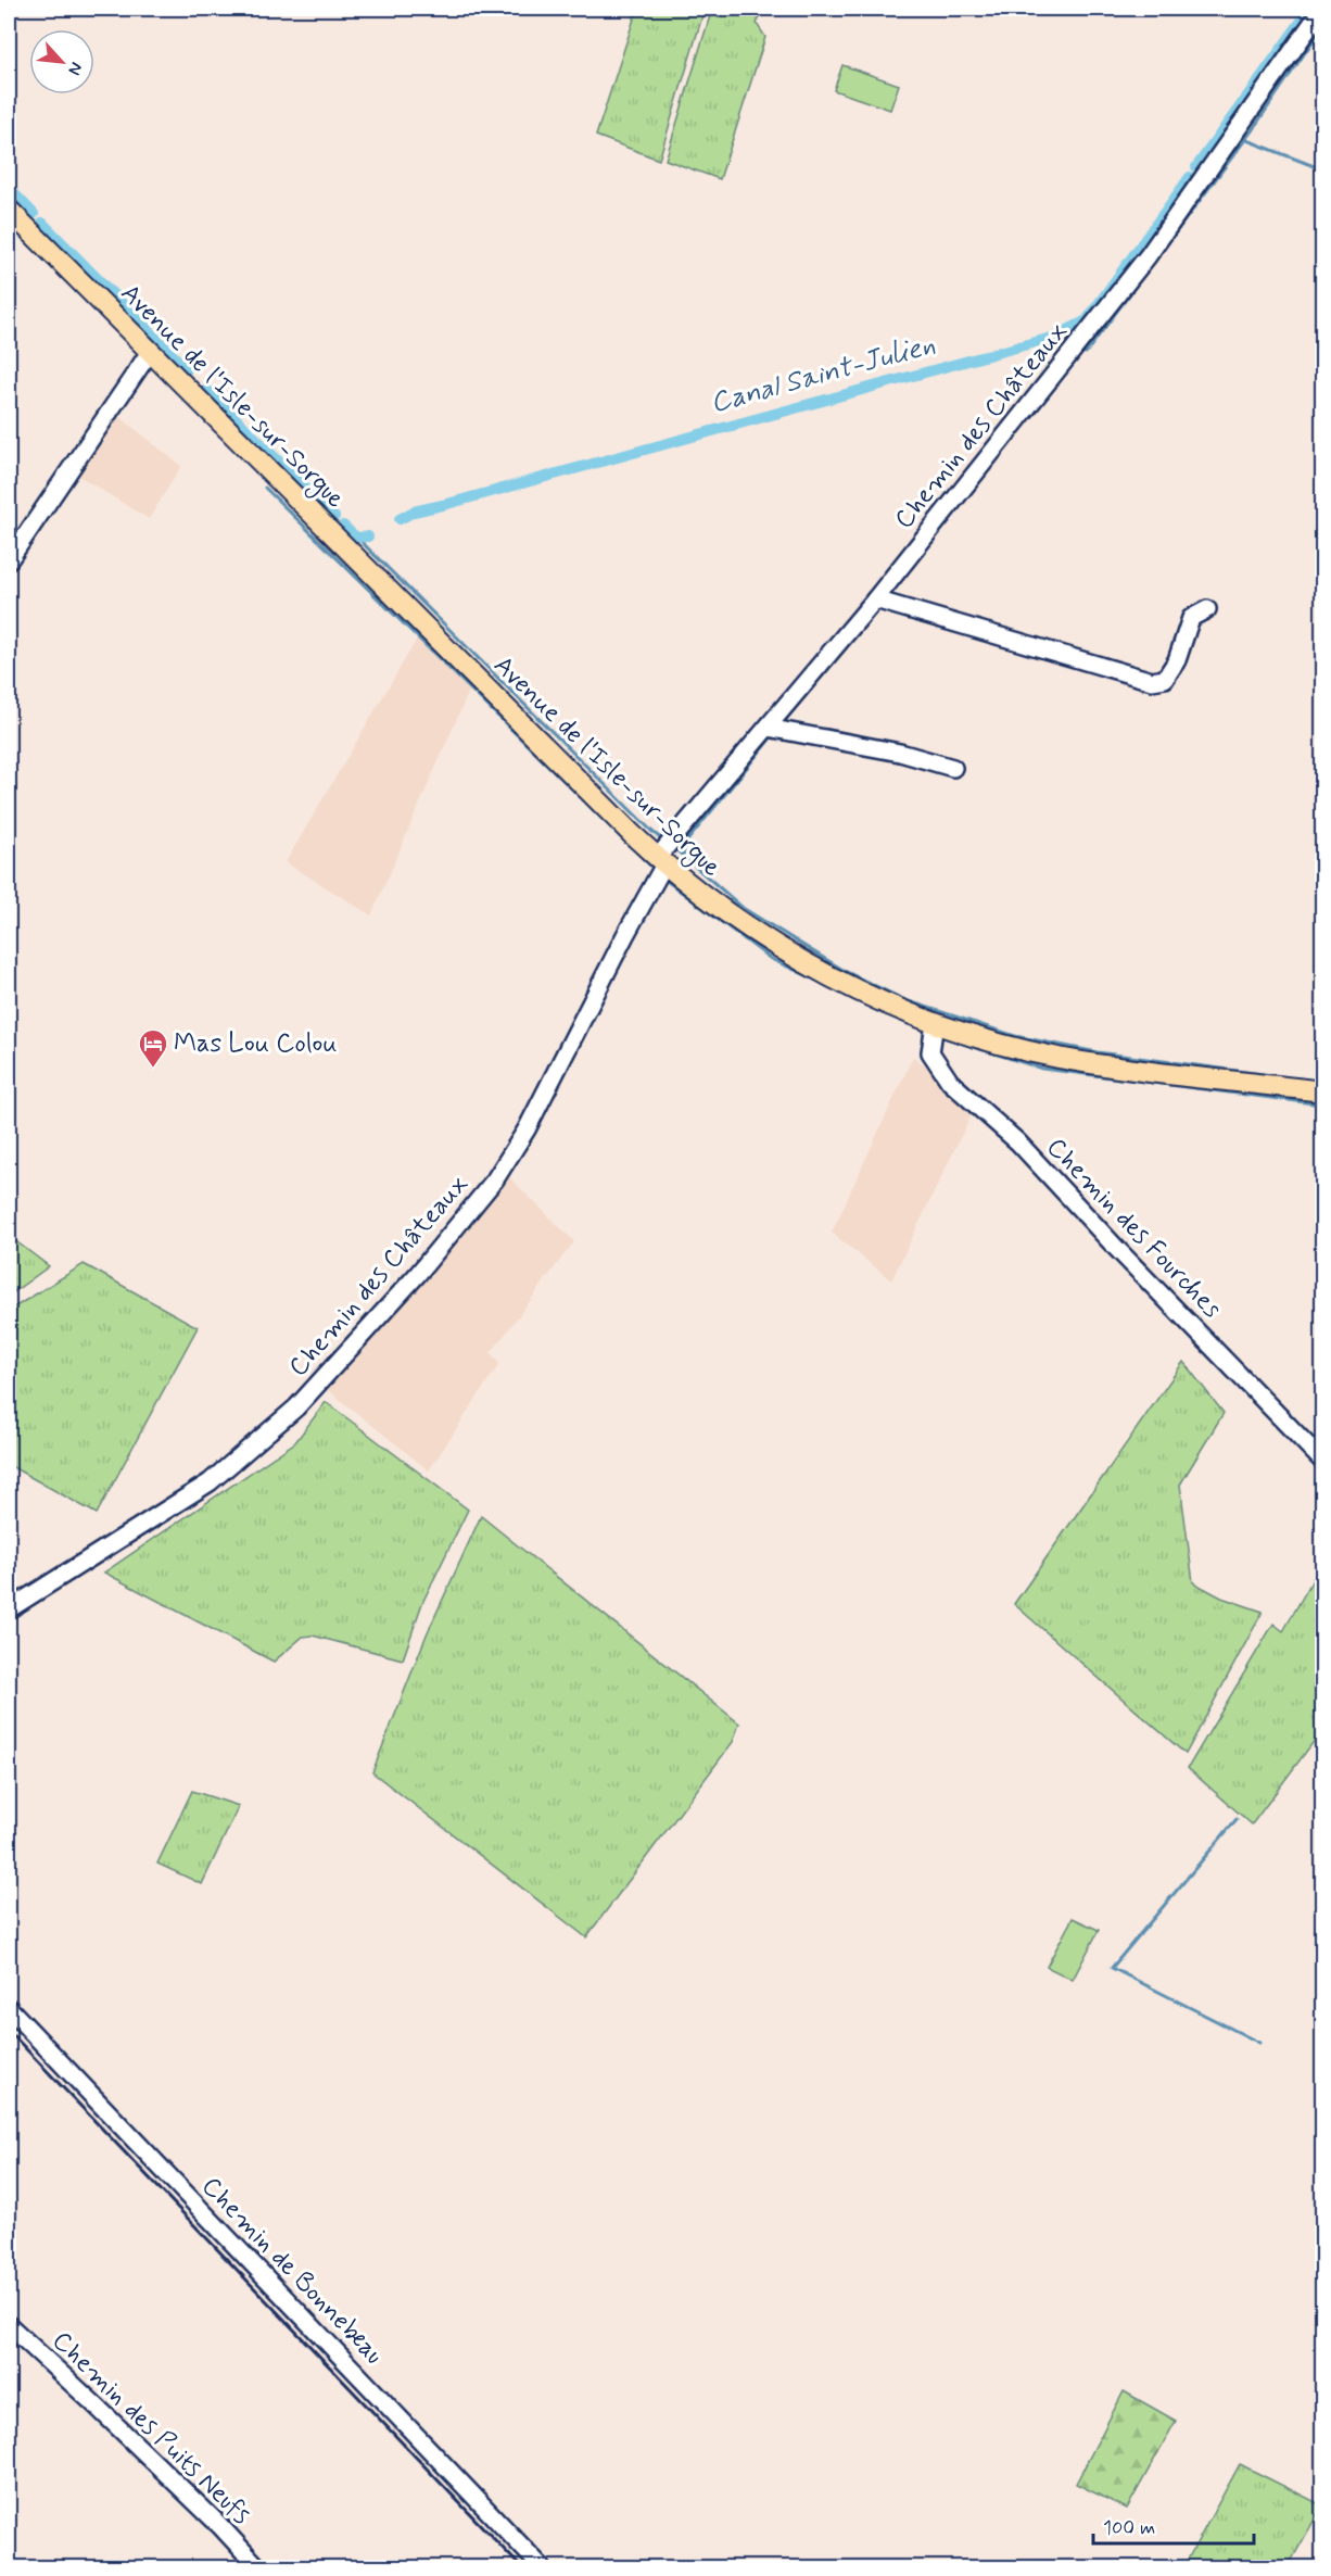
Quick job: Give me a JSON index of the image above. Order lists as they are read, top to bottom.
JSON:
{
  "streets": {
    "main road": ["Avenue de l'Isle-sur-Sorgue"],
    "street": [
      "Chemin des Châteaux",
      "Chemin des Fourches",
      "Chemin de Bonnebeau",
      "Chemin des Puits Neufs"
    ]
  },
  "crossings": [
    ["Avenue de l'Isle-sur-Sorgue", "Chemin des Châteaux"],
    ["Avenue de l'Isle-sur-Sorgue", "Chemin des Fourches"]
  ],
  "water": ["Canal Saint-Julien"],
  "places": {
    "hotel": ["Mas Lou Colou"]
  },
  "scale_bar": "100 m",
  "north": "bottom right"
}
